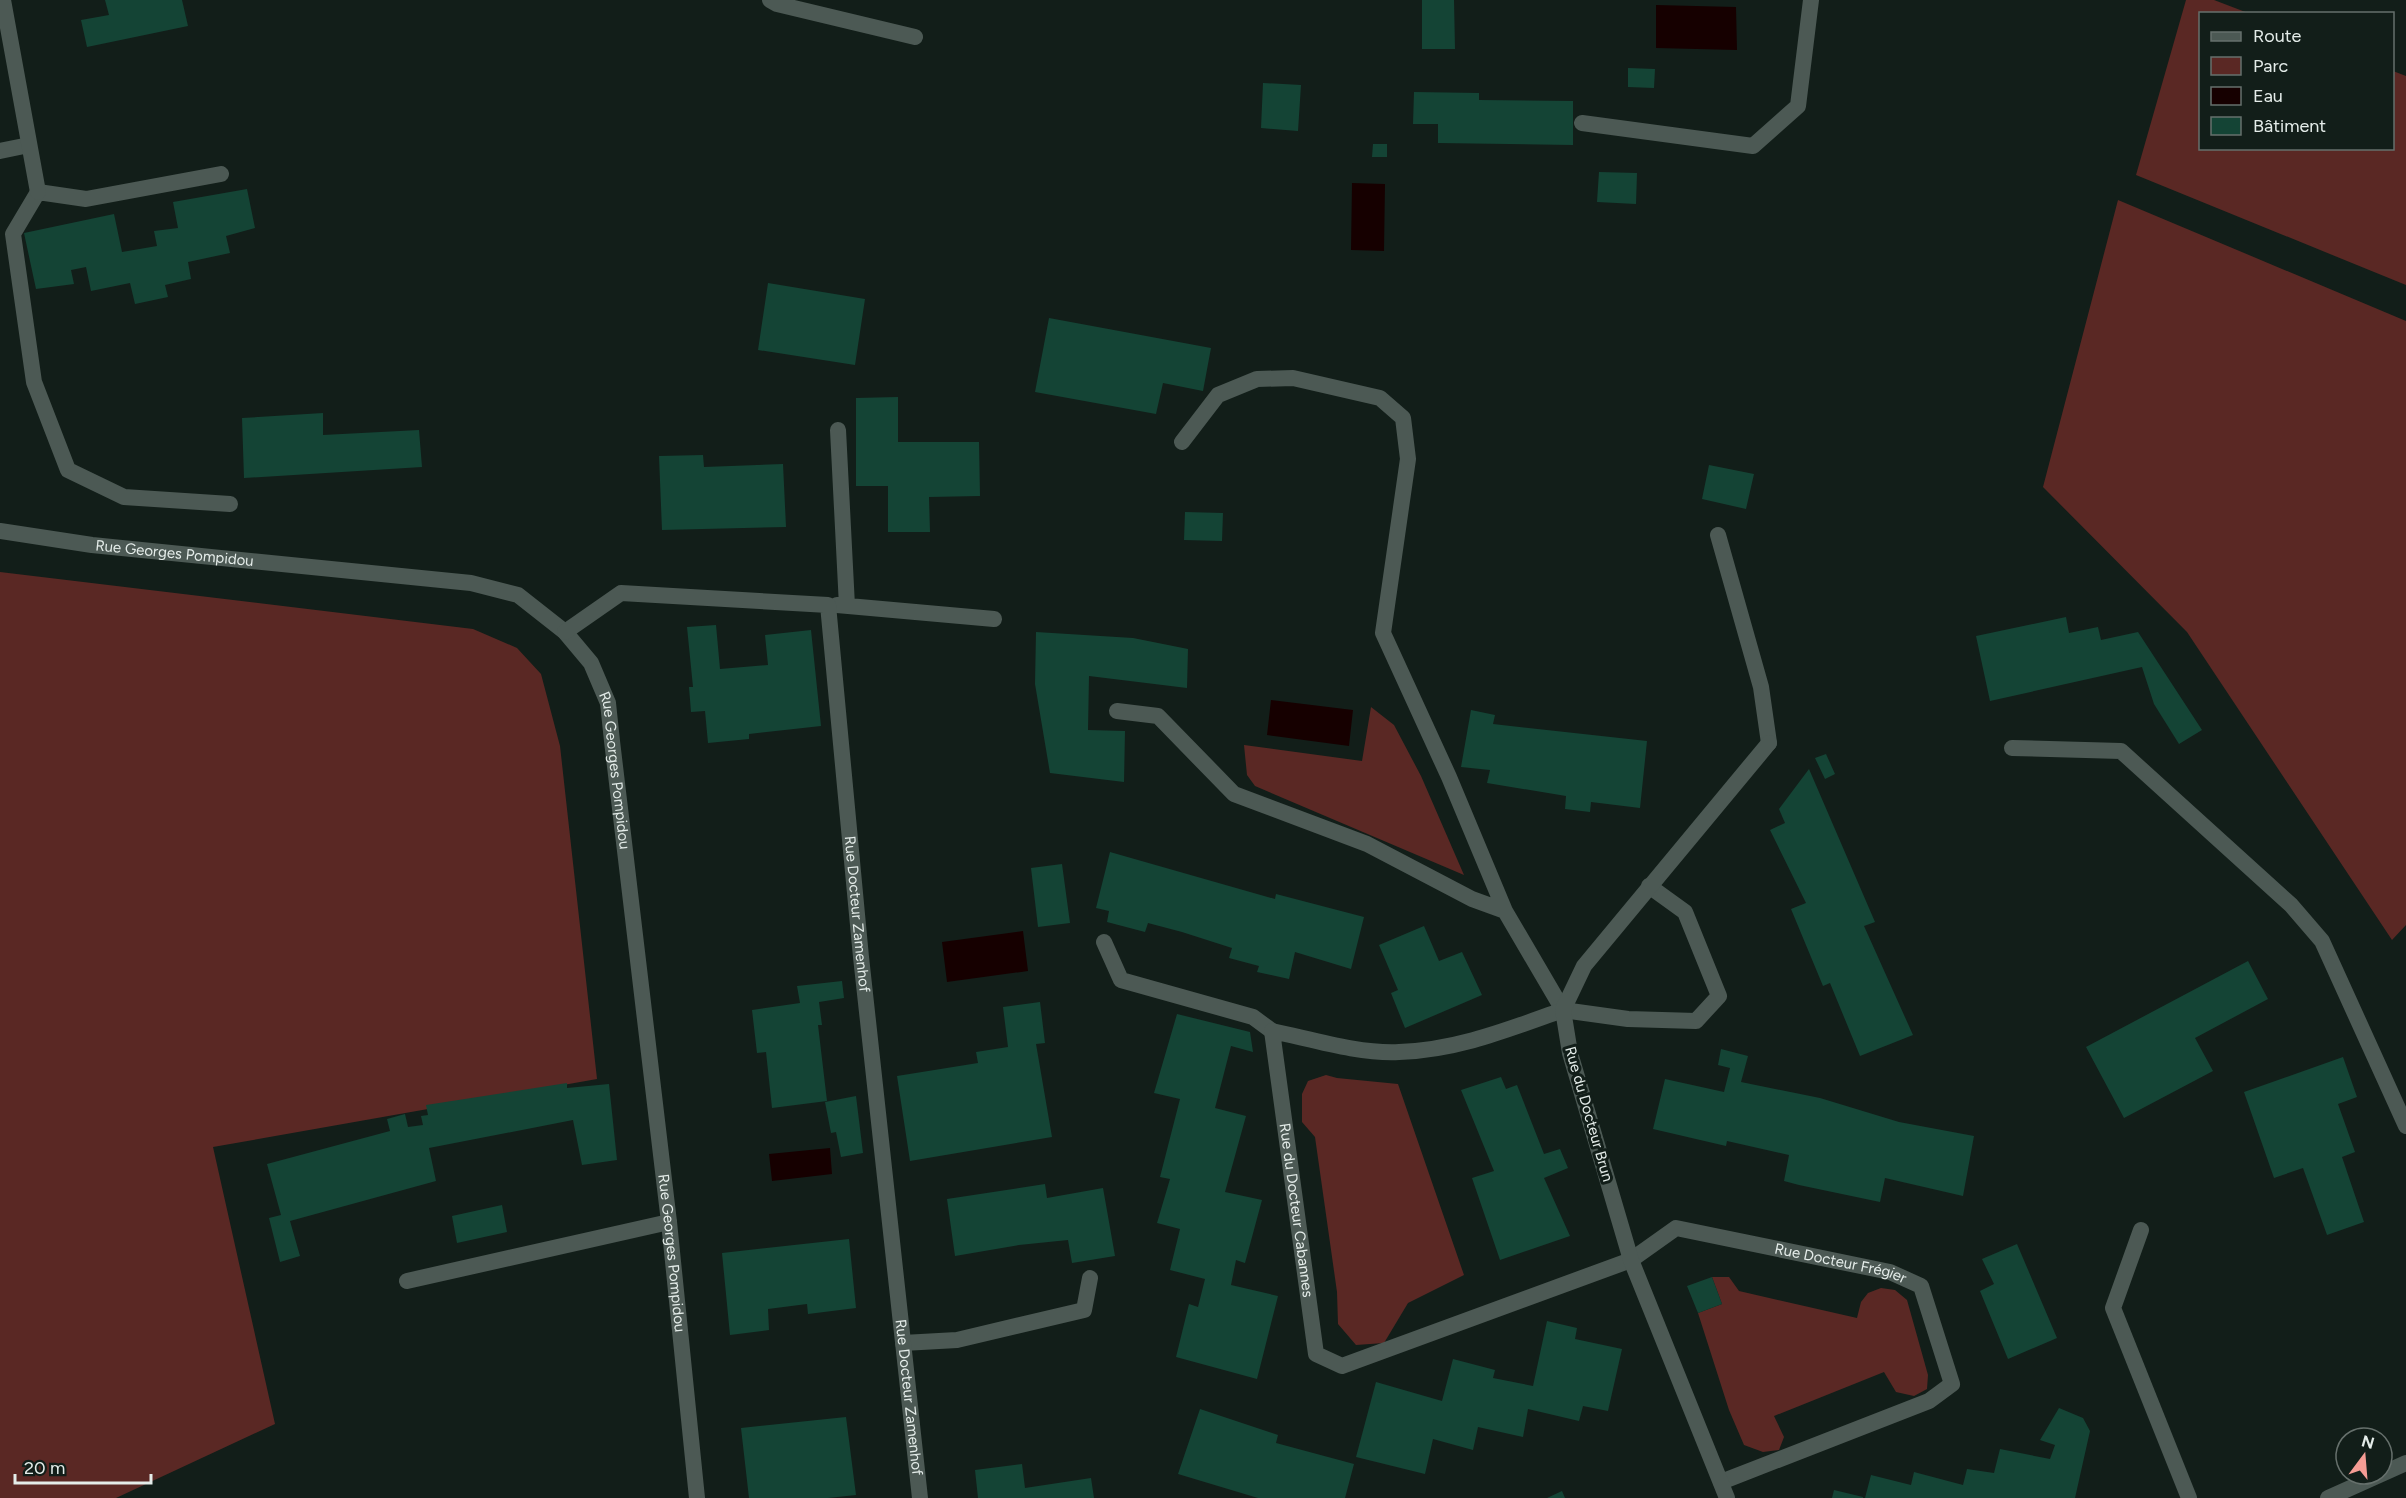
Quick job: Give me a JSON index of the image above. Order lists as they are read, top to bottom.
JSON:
{
  "streets": {
    "street": [
      "Rue Georges Pompidou",
      "Rue Docteur Zamenhof",
      "Rue du Docteur Brun",
      "Rue du Docteur Cabannes",
      "Rue Docteur Frégier"
    ]
  },
  "crossings": [
    ["Rue du Docteur Brun", "Rue du Docteur Cabannes"],
    ["Rue du Docteur Brun", "Rue Docteur Frégier"],
    ["Rue du Docteur Cabannes", "Rue Docteur Frégier"]
  ],
  "legend": [
    "Route",
    "Parc",
    "Eau",
    "Bâtiment"
  ],
  "scale_bar": "20 m",
  "north": "top"
}
